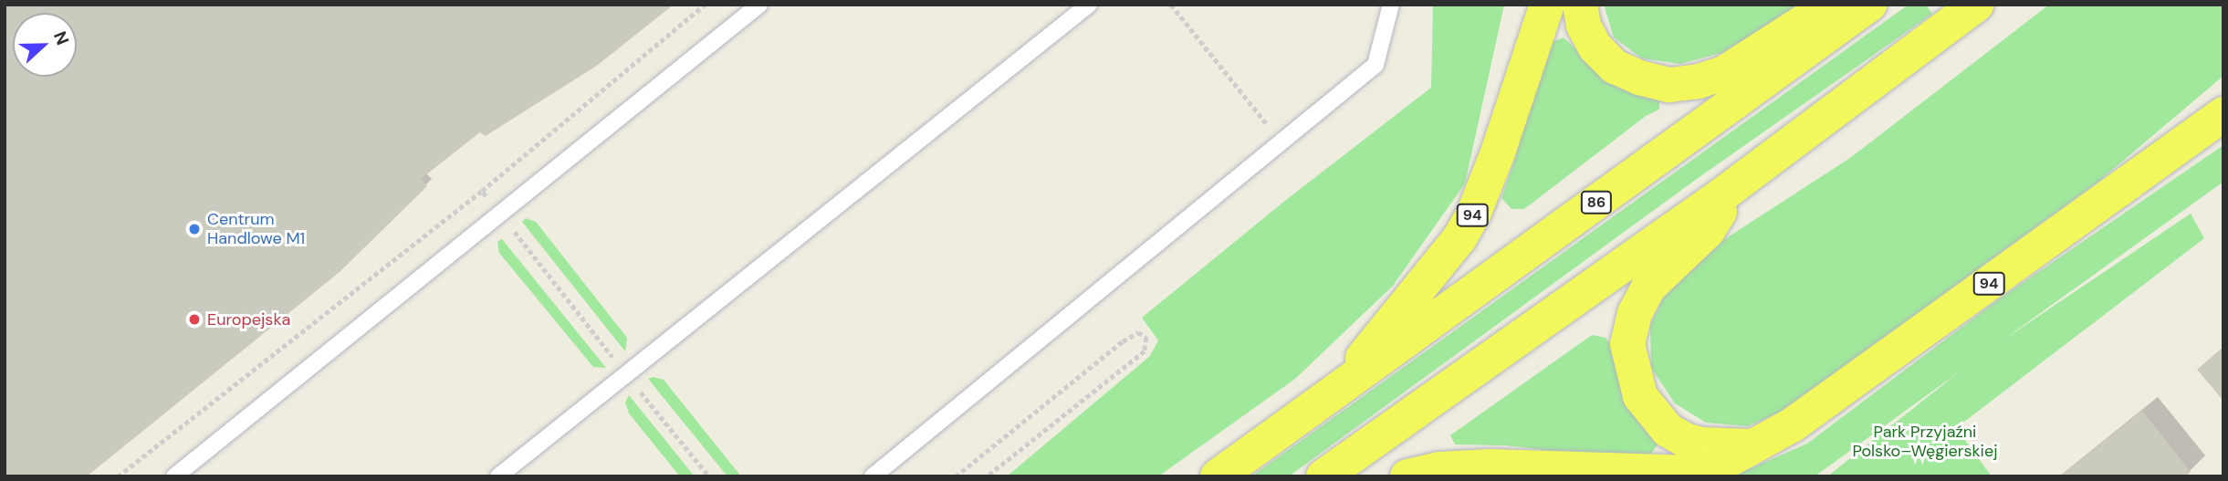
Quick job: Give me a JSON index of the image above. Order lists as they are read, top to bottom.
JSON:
{
  "streets": {
    "main road": ["86", "94"]
  },
  "crossings": [
    ["86", "94"]
  ],
  "parks": ["Park Przyjaźni Polsko–Węgierskiej"],
  "places": ["Centrum Handlowe M1", "Europejska"],
  "north": "right"
}
